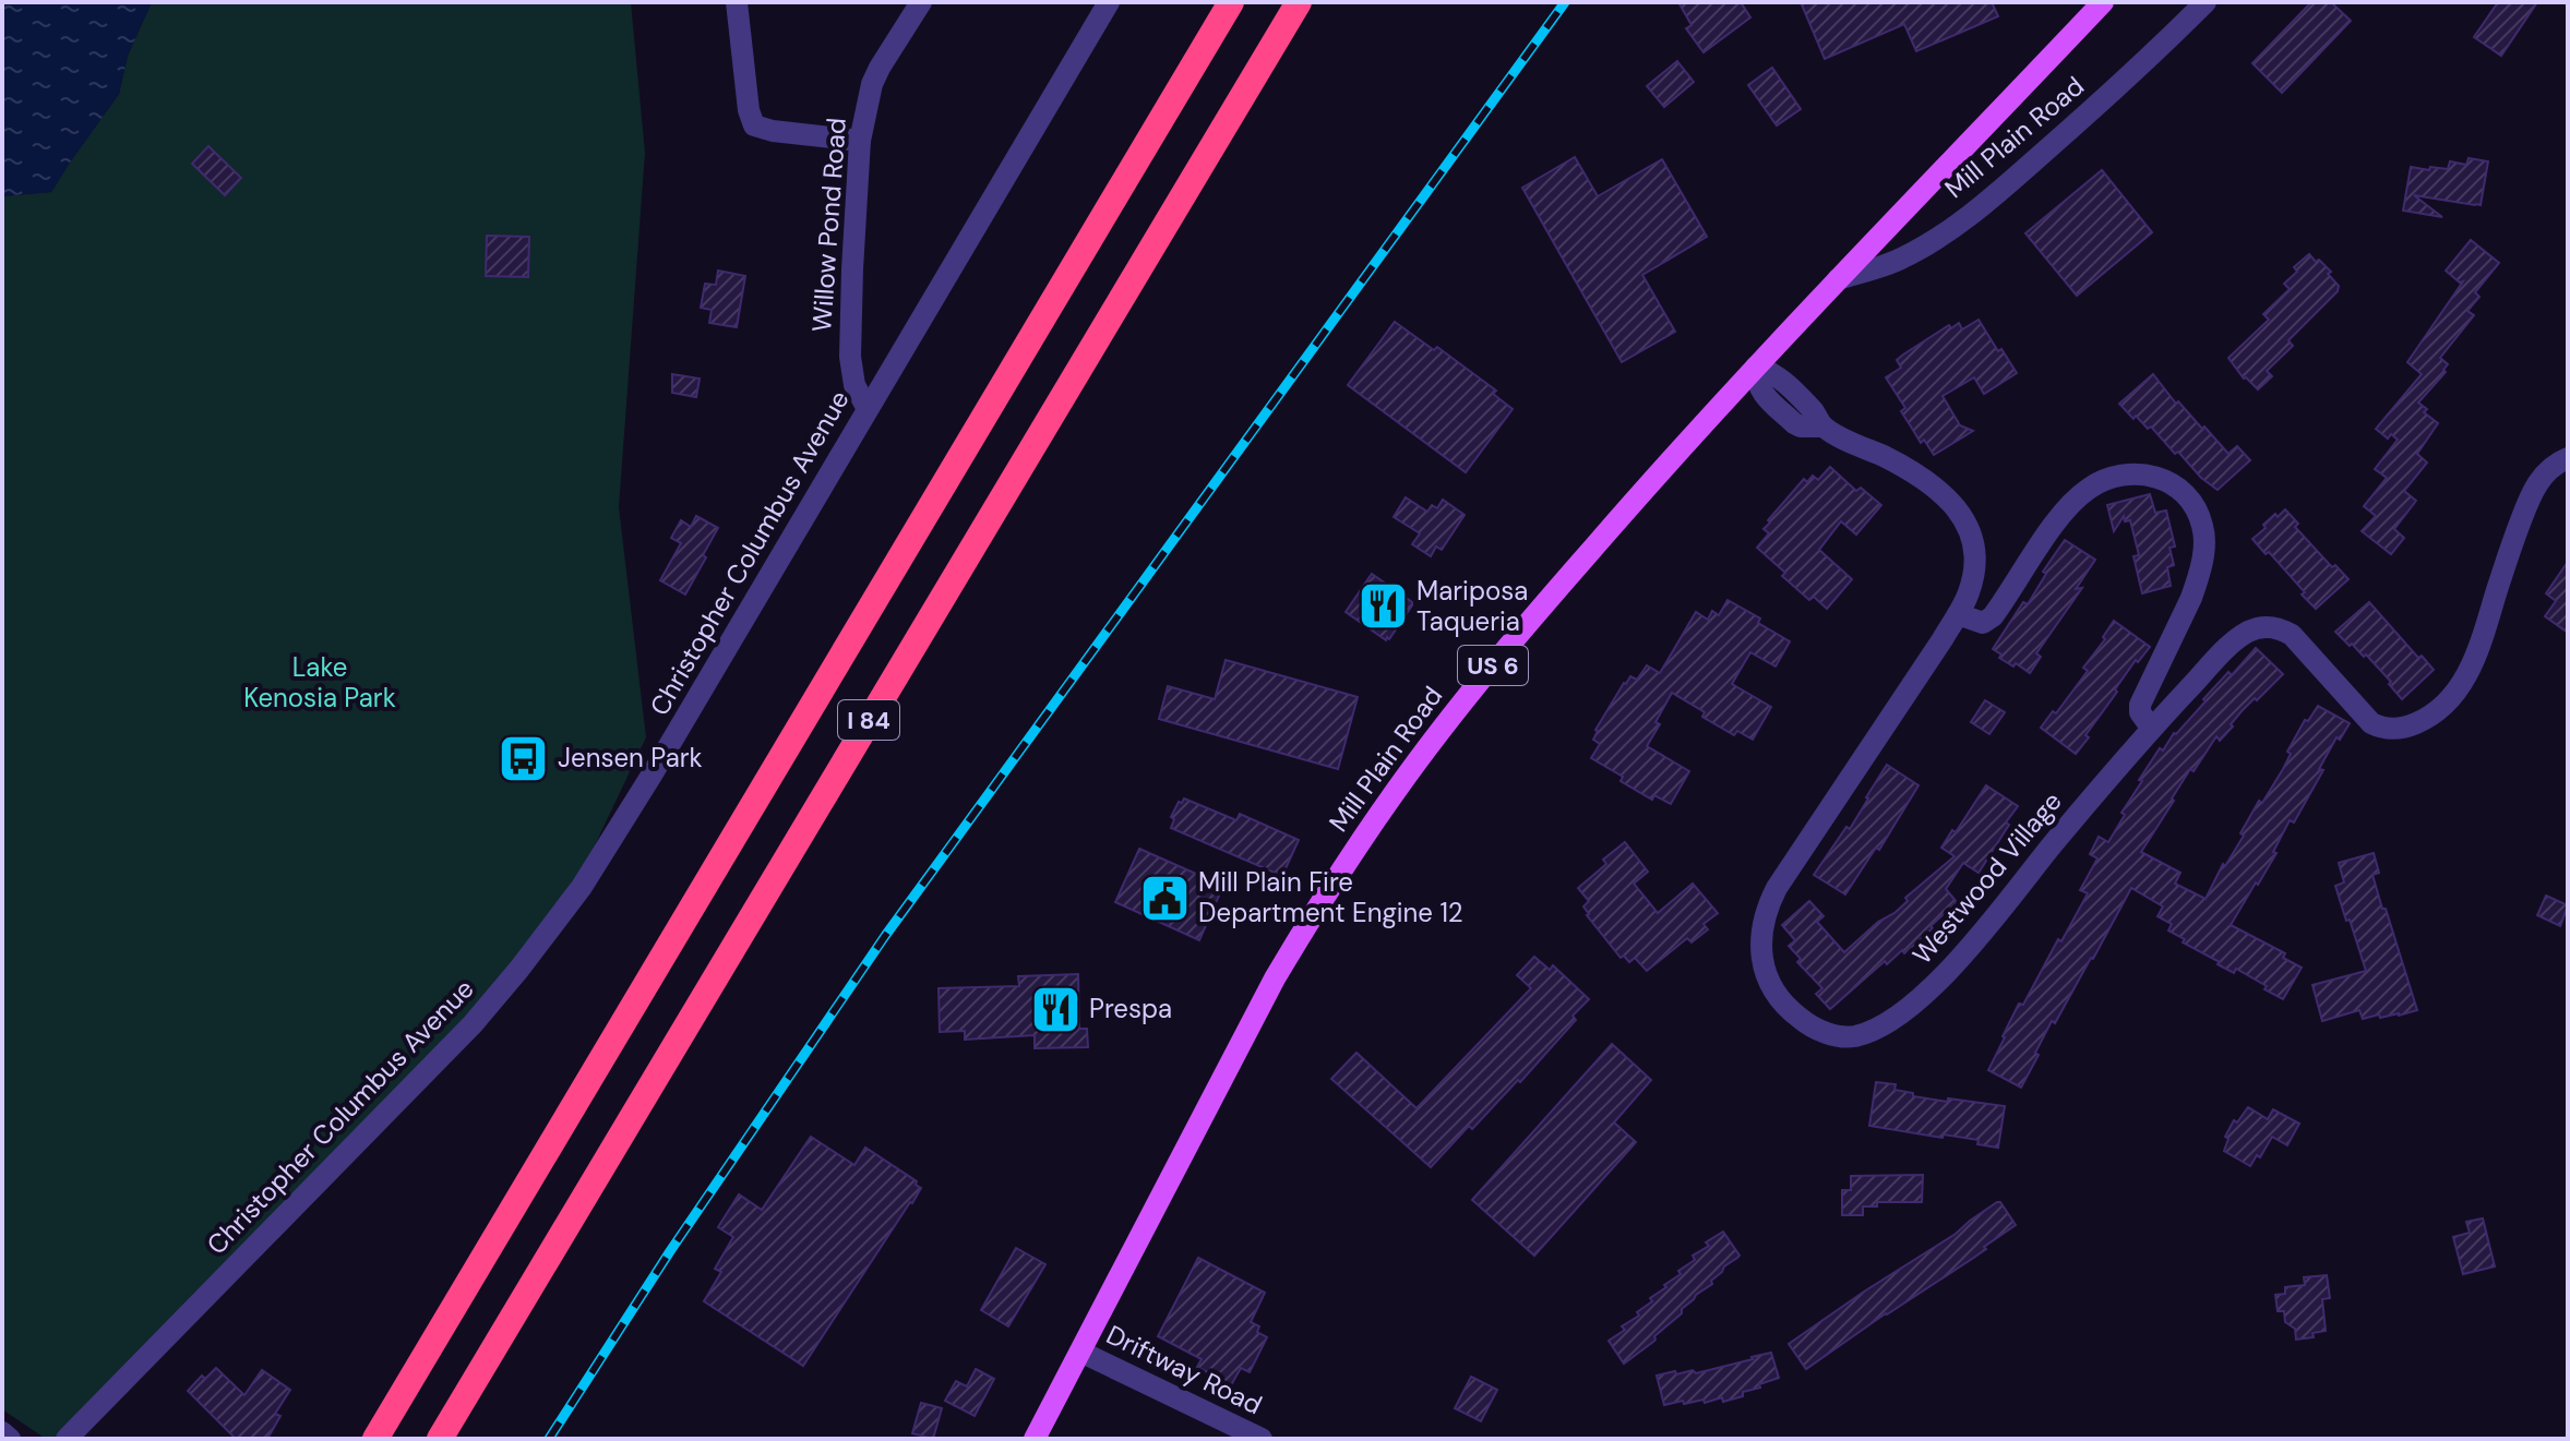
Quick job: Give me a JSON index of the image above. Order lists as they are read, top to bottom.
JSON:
{
  "streets": {
    "highway": ["I 84"],
    "main road": ["Mill Plain Road", "US 6"],
    "street": [
      "Willow Pond Road",
      "Christopher Columbus Avenue",
      "Westwood Village",
      "Driftway Road"
    ]
  },
  "crossings": [
    ["Mill Plain Road", "Westwood Village"],
    ["Mill Plain Road", "Driftway Road"],
    ["Willow Pond Road", "Christopher Columbus Avenue"]
  ],
  "parks": ["Lake Kenosia Park"],
  "places": {
    "restaurant": ["Mariposa Taqueria", "Prespa"],
    "bus stop": ["Jensen Park"],
    "public building": ["Mill Plain Fire Department Engine 12"]
  }
}
